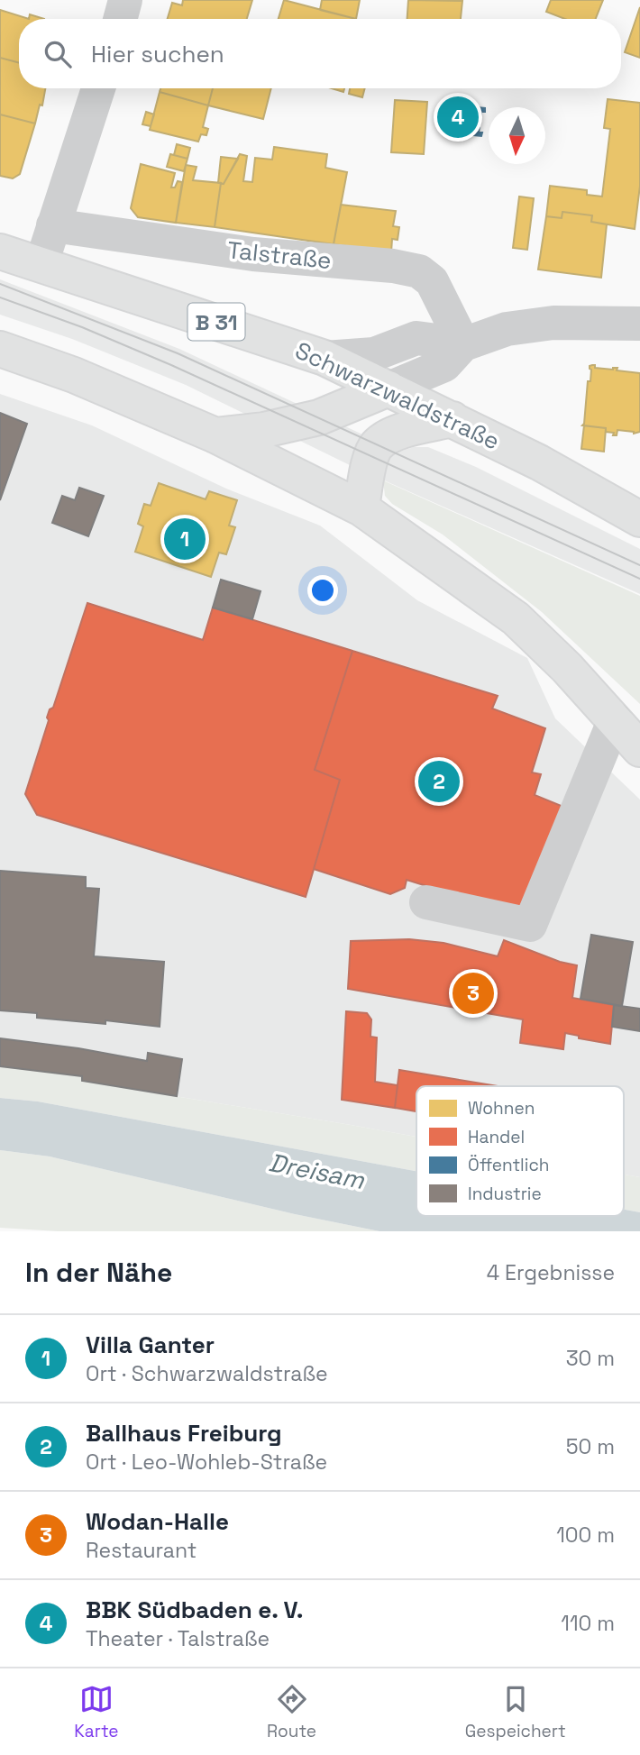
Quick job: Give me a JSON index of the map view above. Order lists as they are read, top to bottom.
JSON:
{
  "streets": {
    "main road": ["B 31", "Schwarzwaldstraße"],
    "street": ["Talstraße"]
  },
  "water": ["Dreisam"],
  "legend": [
    "Wohnen",
    "Handel",
    "Öffentlich",
    "Industrie"
  ],
  "north": "bottom",
  "page": {
    "search": "Hier suchen",
    "pins": [
      "4",
      "1",
      "2",
      "3"
    ],
    "heading": ["In der Nähe", "4 Ergebnisse"],
    "list": [
      {
        "mark": "1",
        "name": "Villa Ganter",
        "note": "Ort · Schwarzwaldstraße",
        "value": "30 m"
      },
      {
        "mark": "2",
        "name": "Ballhaus Freiburg",
        "note": "Ort · Leo-Wohleb-Straße",
        "value": "50 m"
      },
      {
        "mark": "3",
        "name": "Wodan-Halle",
        "note": "Restaurant",
        "value": "100 m"
      },
      {
        "mark": "4",
        "name": "BBK Südbaden e. V.",
        "note": "Theater · Talstraße",
        "value": "110 m"
      }
    ],
    "nav": ["Karte", "Route", "Gespeichert"]
  }
}
